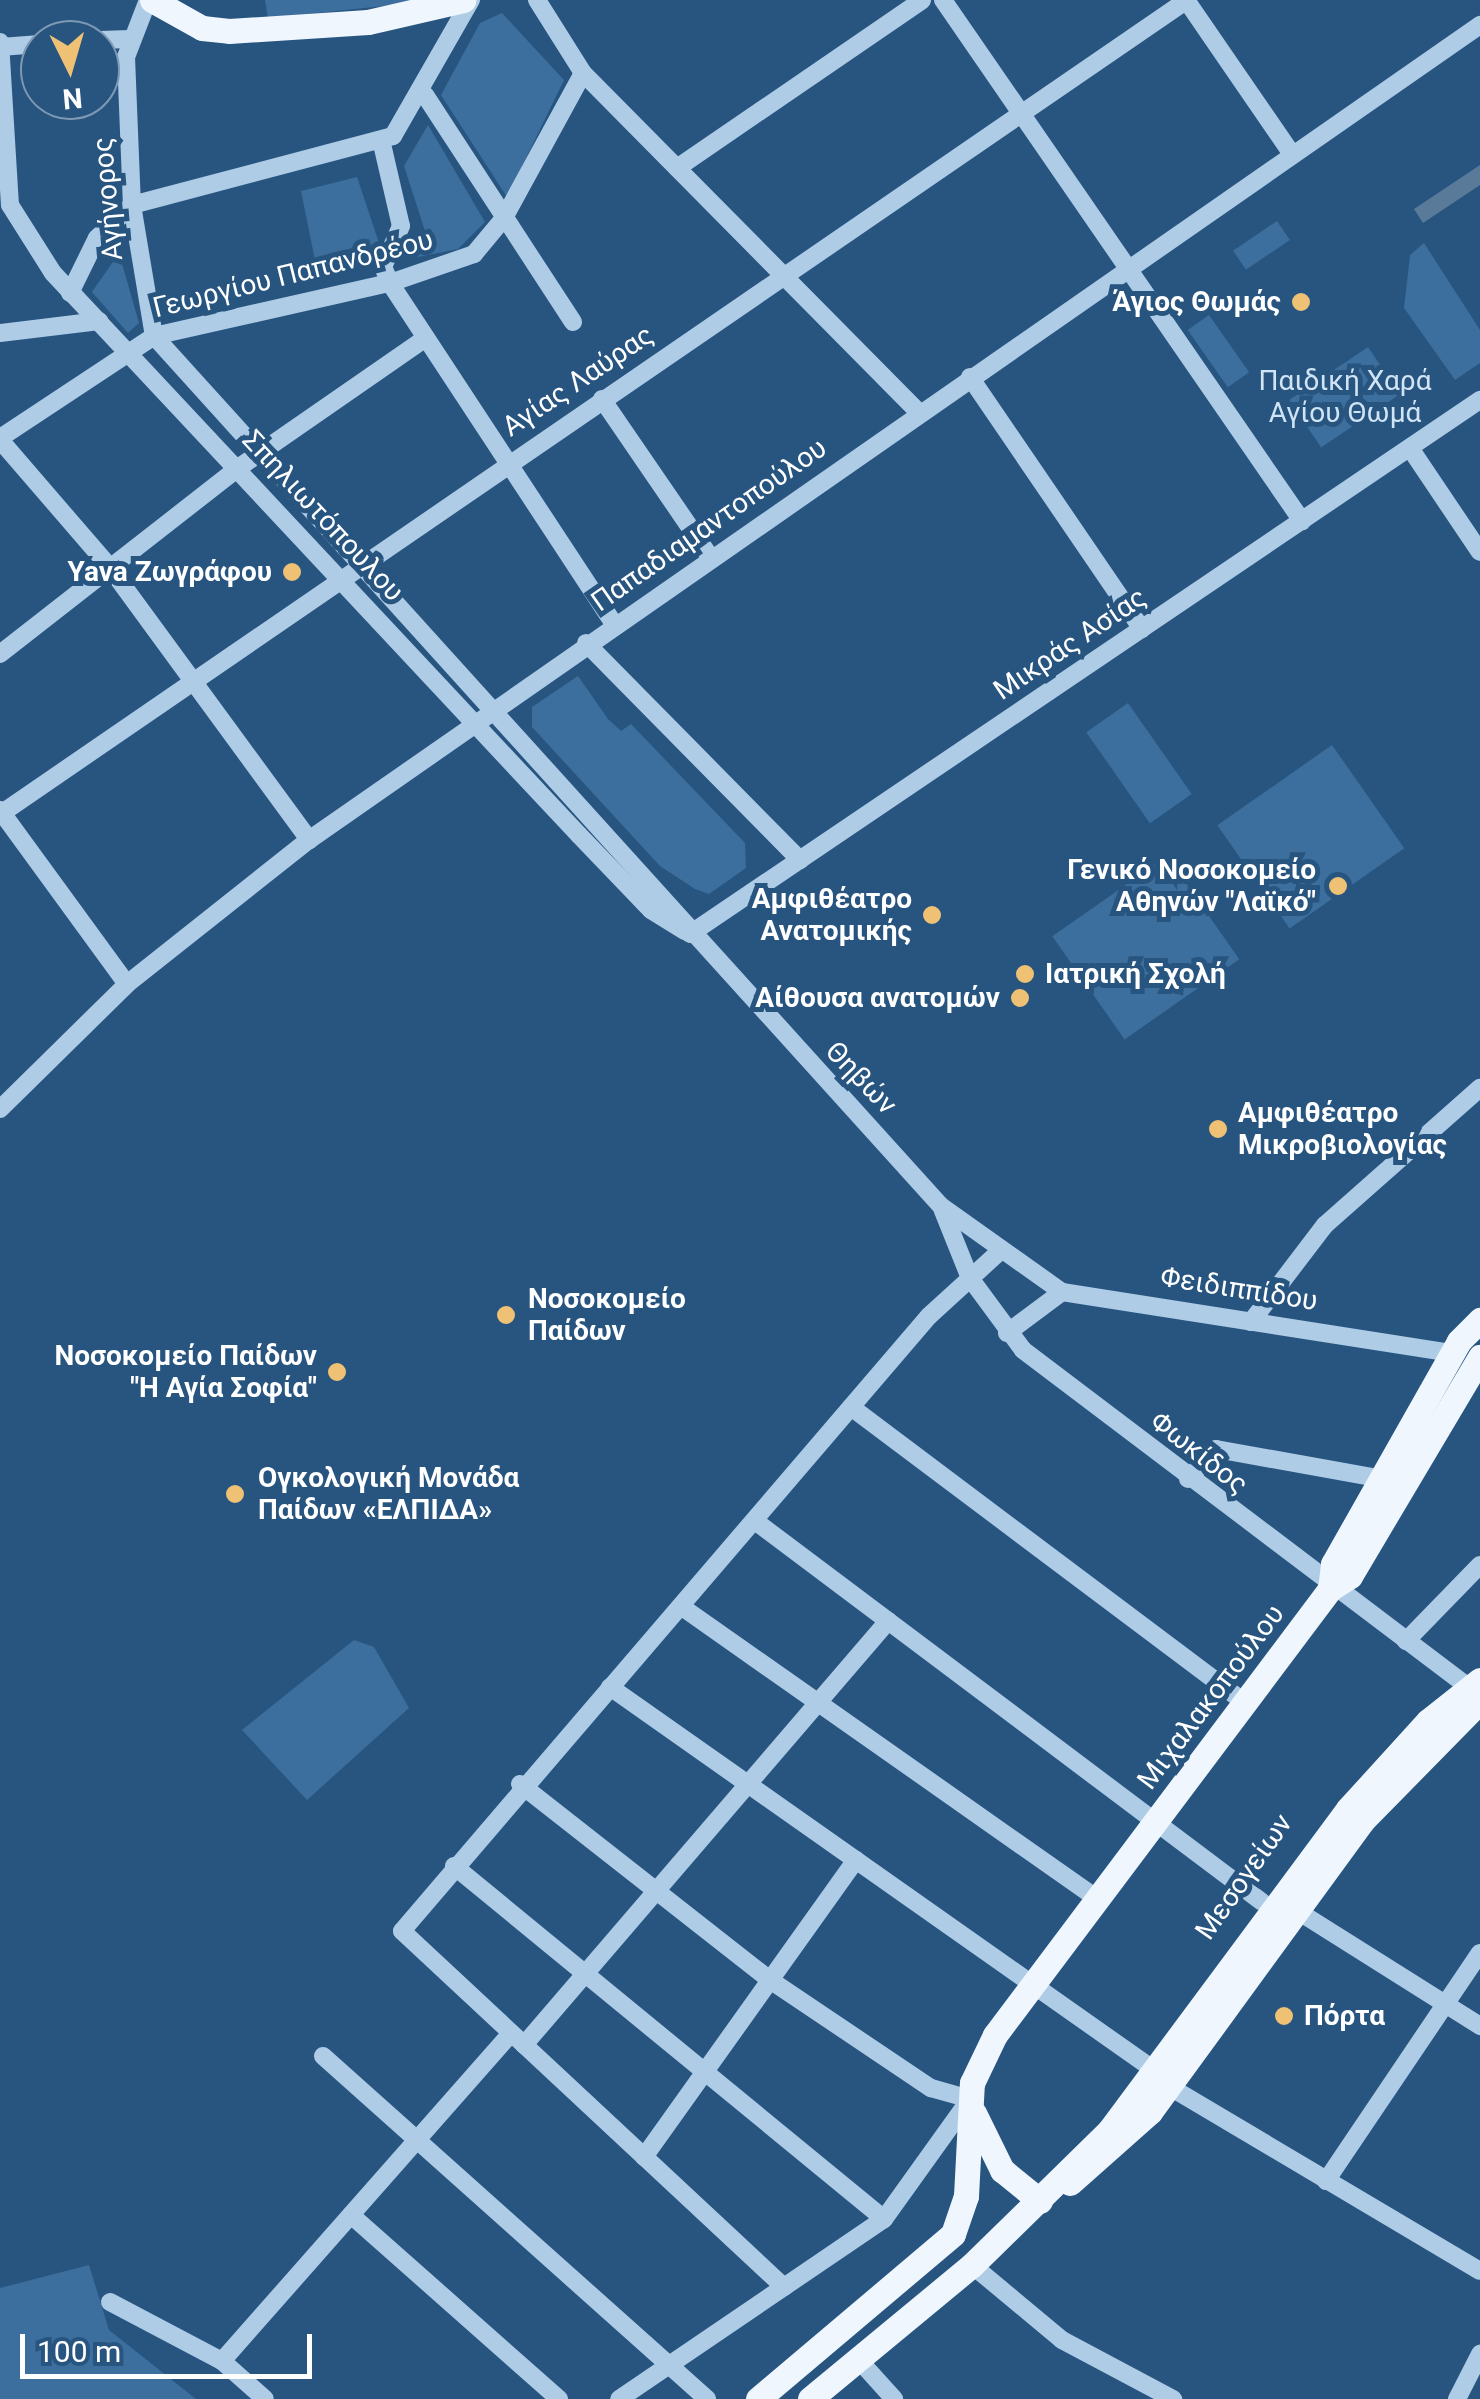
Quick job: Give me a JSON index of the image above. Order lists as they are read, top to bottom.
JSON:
{
  "streets": {
    "main road": ["Φειδιππίδου", "Μιχαλακοπούλου", "Μεσογείων"],
    "street": [
      "Αγήνορος",
      "Γεωργίου Παπανδρέου",
      "Αγίας Λαύρας",
      "Σπηλιωτόπουλου",
      "Παπαδιαμαντοπούλου",
      "Μικράς Ασίας",
      "Θηβών",
      "Φωκίδος"
    ]
  },
  "crossings": [
    ["Αγήνορος", "Γεωργίου Παπανδρέου"],
    ["Αγήνορος", "Σπηλιωτόπουλου"],
    ["Γεωργίου Παπανδρέου", "Σπηλιωτόπουλου"],
    ["Αγίας Λαύρας", "Σπηλιωτόπουλου"],
    ["Σπηλιωτόπουλου", "Παπαδιαμαντοπούλου"],
    ["Σπηλιωτόπουλου", "Θηβών"],
    ["Παπαδιαμαντοπούλου", "Θηβών"],
    ["Μικράς Ασίας", "Θηβών"],
    ["Θηβών", "Φειδιππίδου"],
    ["Θηβών", "Φωκίδος"],
    ["Φειδιππίδου", "Μιχαλακοπούλου"],
    ["Φωκίδος", "Μιχαλακοπούλου"],
    ["Φωκίδος", "Μεσογείων"]
  ],
  "parks": ["Παιδική Χαρά Αγίου Θωμά"],
  "places": [
    "Άγιος Θωμάς",
    "Yava Ζωγράφου",
    "Γενικό Νοσοκομείο Αθηνών \"Λαϊκό\"",
    "Αμφιθέατρο Ανατομικής",
    "Ιατρική Σχολή",
    "Αίθουσα ανατομών",
    "Αμφιθέατρο Μικροβιολογίας",
    "Νοσοκομείο Παίδων",
    "Νοσοκομείο Παίδων \"Η Αγία Σοφία\"",
    "Ογκολογική Μονάδα Παίδων «ΕΛΠΙΔΑ»",
    "Πόρτα"
  ],
  "scale_bar": "100 m",
  "north": "bottom"
}
